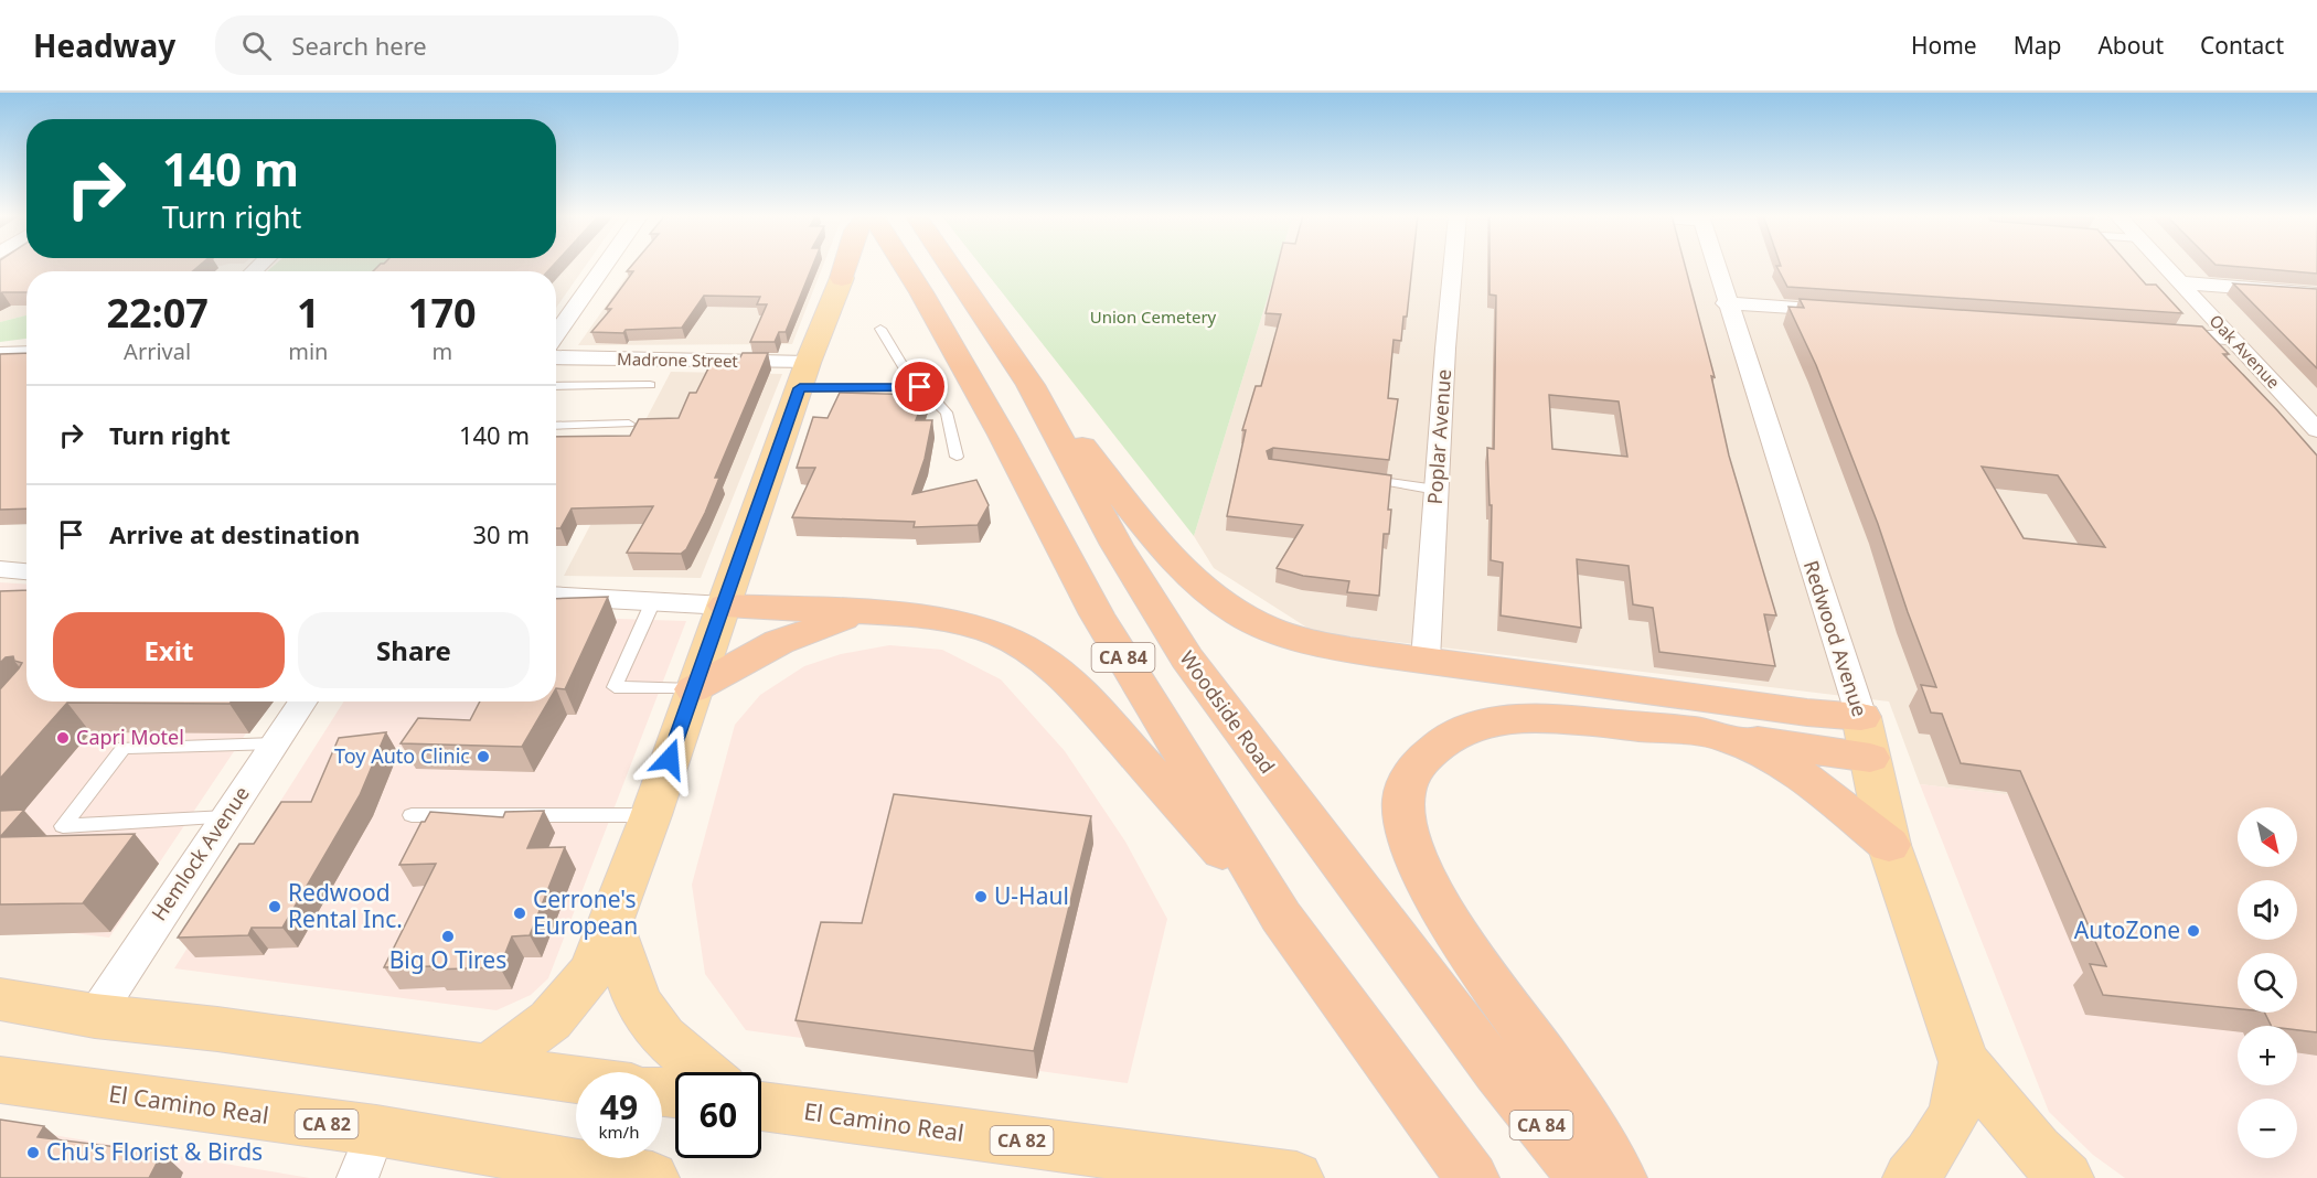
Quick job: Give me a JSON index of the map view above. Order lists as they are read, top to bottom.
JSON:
{
  "streets": {
    "highway": ["CA 84", "Woodside Road"],
    "main road": ["Redwood Avenue", "El Camino Real", "CA 82"],
    "street": [
      "Oak Avenue",
      "Madrone Street",
      "Poplar Avenue",
      "Hemlock Avenue"
    ]
  },
  "parks": ["Union Cemetery"],
  "places": [
    "Capri Motel",
    "Toy Auto Clinic",
    "U-Haul",
    "Redwood Rental Inc.",
    "Cerrone's European",
    "AutoZone",
    "Big O Tires",
    "Chu's Florist & Birds"
  ],
  "north": "bottom right",
  "page": {
    "header": "Headway",
    "search": "Search here",
    "nav": [
      "Home",
      "Map",
      "About",
      "Contact"
    ],
    "turn": ["140 m", "Turn right"],
    "eta": [
      "22:07",
      "Arrival",
      "1",
      "min",
      "170",
      "m"
    ],
    "list": [
      {
        "name": "Turn right",
        "value": "140 m"
      },
      {
        "name": "Arrive at destination",
        "value": "30 m"
      }
    ],
    "buttons": ["Exit", "Share"],
    "map_buttons": ["+", "−"],
    "speed": "49 km/h",
    "limit": "60"
  }
}
